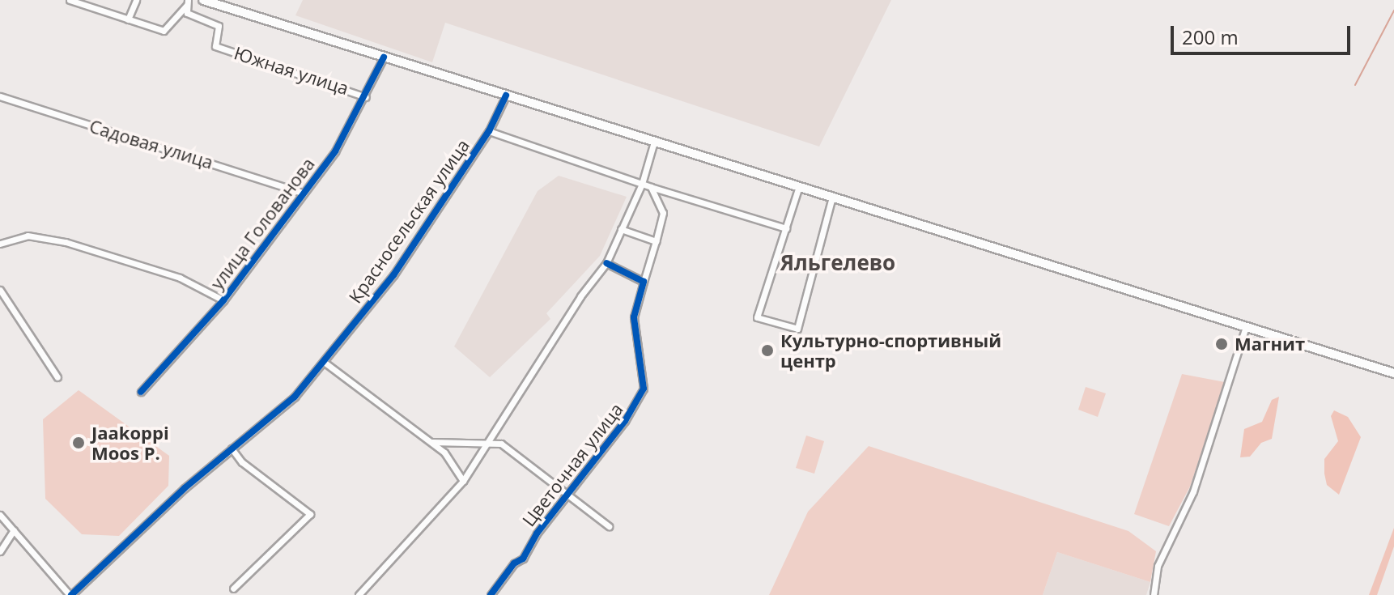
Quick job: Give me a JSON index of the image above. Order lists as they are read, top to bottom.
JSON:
{
  "streets": {
    "street": [
      "Южная улица",
      "Садовая улица",
      "Красносельская улица",
      "улица Голованова",
      "Цветочная улица"
    ]
  },
  "crossings": [
    ["Южная улица", "улица Голованова"],
    ["Садовая улица", "улица Голованова"]
  ],
  "districts": ["Яльгелево"],
  "places": ["Магнит", "Культурно-спортивный центр", "Jaakoppi Moos P."],
  "scale_bar": "200 m"
}
